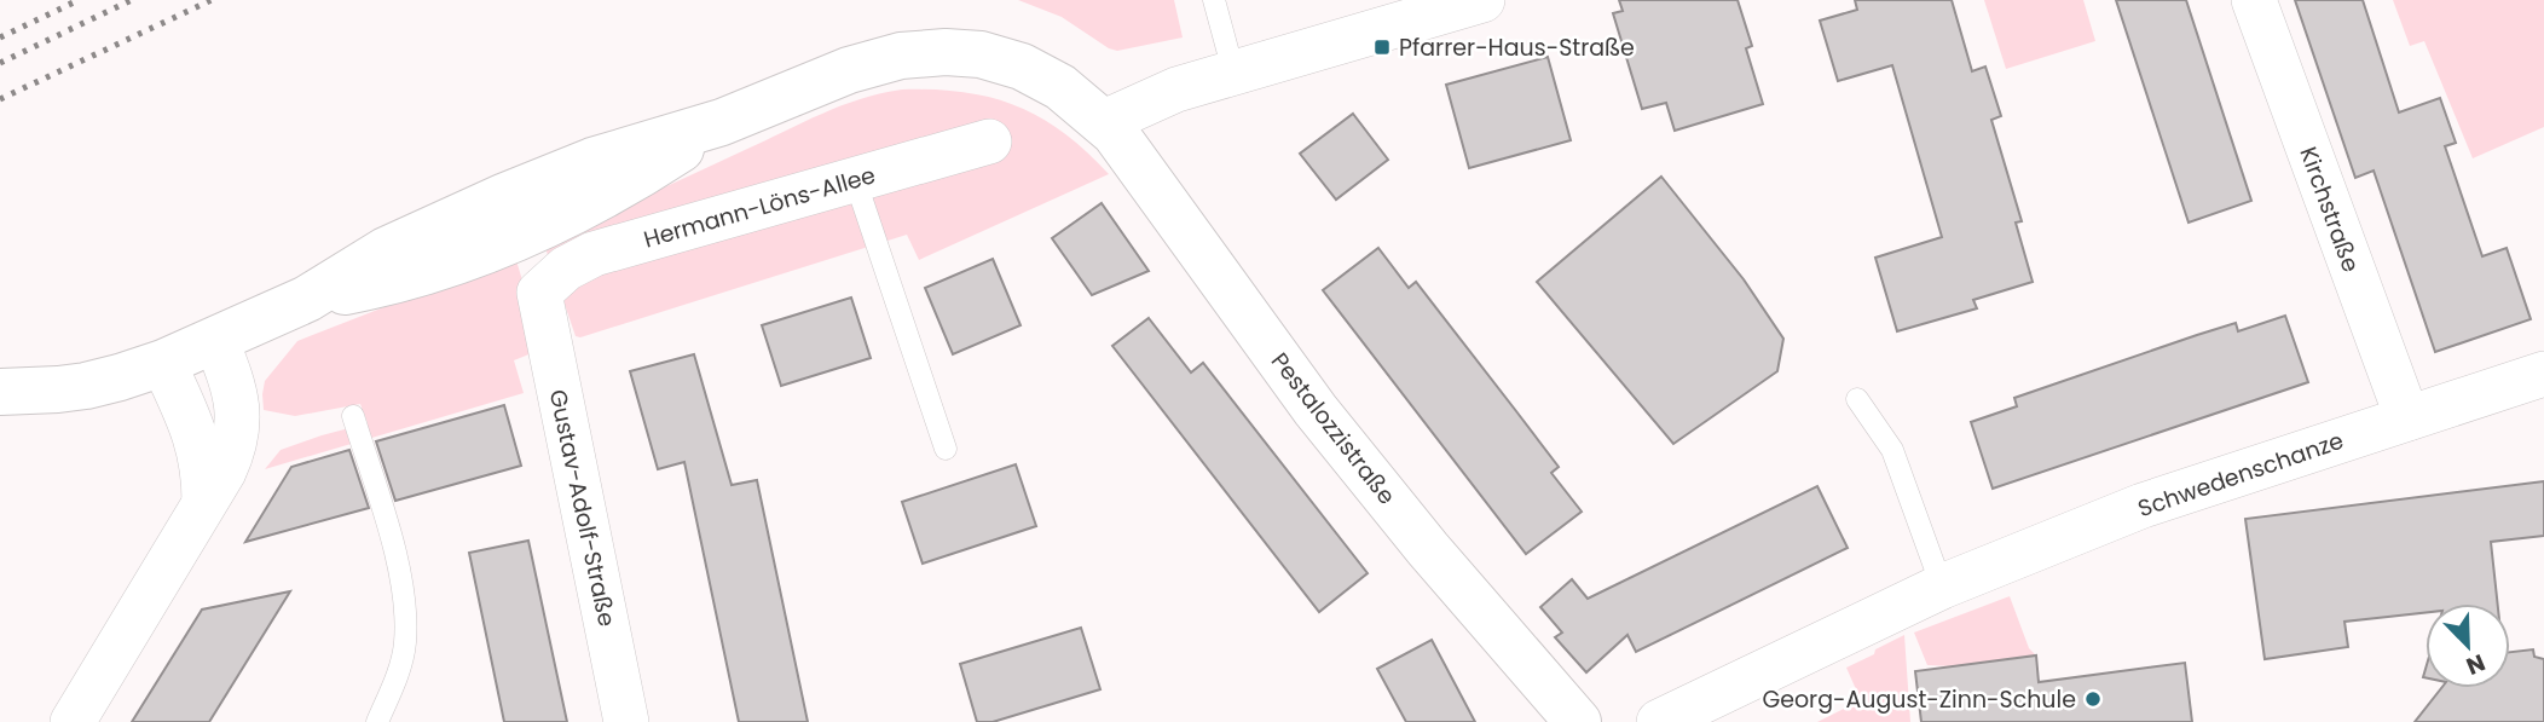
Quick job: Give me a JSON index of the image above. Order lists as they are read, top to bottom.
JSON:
{
  "streets": {
    "main road": ["Pestalozzistraße"],
    "street": [
      "Hermann-Löns-Allee",
      "Kirchstraße",
      "Schwedenschanze",
      "Gustav-Adolf-Straße"
    ]
  },
  "crossings": [
    ["Hermann-Löns-Allee", "Gustav-Adolf-Straße"],
    ["Kirchstraße", "Schwedenschanze"]
  ],
  "places": {
    "transit": ["Pfarrer-Haus-Straße"],
    "other": ["Georg-August-Zinn-Schule"]
  },
  "north": "bottom right"
}
